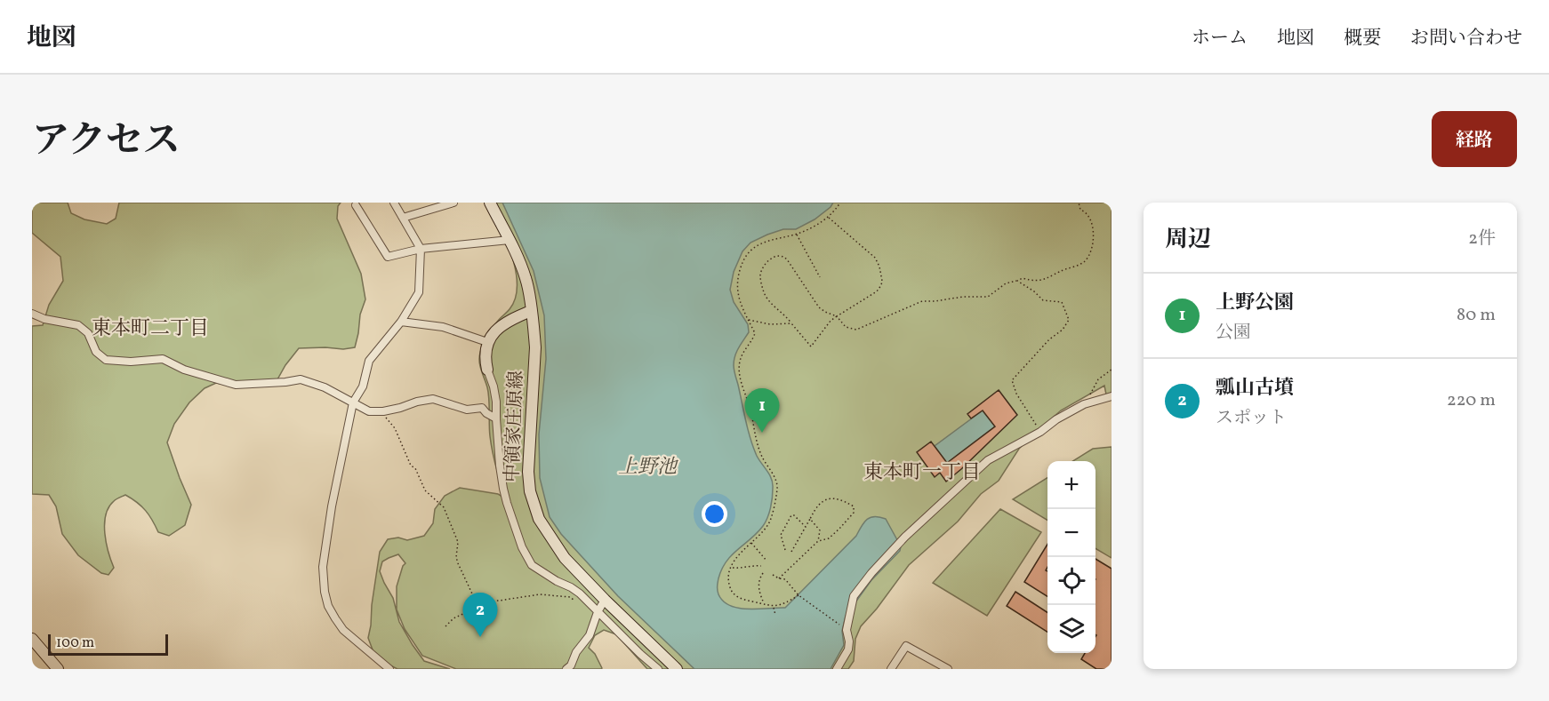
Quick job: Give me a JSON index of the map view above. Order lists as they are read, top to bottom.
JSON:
{
  "streets": {
    "main road": ["中領家庄原線"]
  },
  "districts": ["東本町二丁目", "東本町一丁目"],
  "water": ["上野池"],
  "scale_bar": "100 m",
  "page": {
    "header": "地図",
    "nav": [
      "ホーム",
      "地図",
      "概要",
      "お問い合わせ"
    ],
    "title": "アクセス",
    "buttons": "経路",
    "heading": ["周辺", "2件"],
    "list": [
      {
        "mark": "1",
        "name": "上野公園",
        "note": "公園",
        "value": "80 m"
      },
      {
        "mark": "2",
        "name": "瓢山古墳",
        "note": "スポット",
        "value": "220 m"
      }
    ],
    "pins": ["1", "2"],
    "map_buttons": ["+", "−"],
    "scale": "100 m"
  }
}
